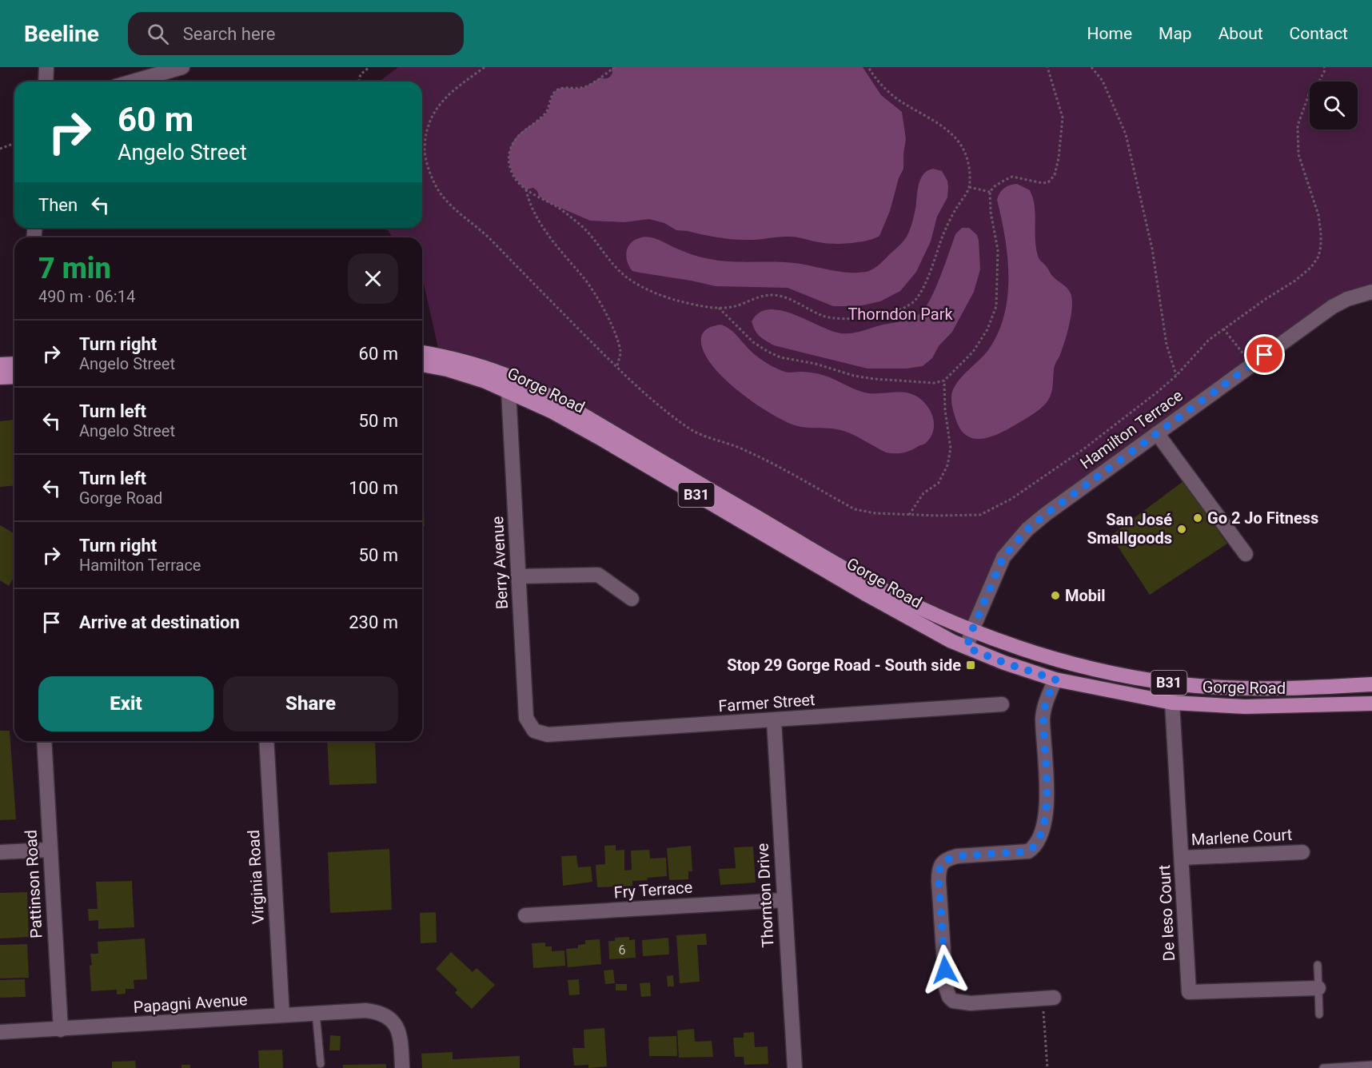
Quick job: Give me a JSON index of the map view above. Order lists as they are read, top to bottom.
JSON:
{
  "streets": {
    "main road": ["Gorge Road", "B31"],
    "street": [
      "Hamilton Terrace",
      "Berry Avenue",
      "Farmer Street",
      "Marlene Court",
      "Virginia Road",
      "Pattinson Road",
      "Fry Terrace",
      "Thornton Drive",
      "De Ieso Court",
      "Papagni Avenue"
    ]
  },
  "crossings": [
    ["Gorge Road", "Hamilton Terrace"],
    ["Gorge Road", "Berry Avenue"],
    ["Gorge Road", "De Ieso Court"],
    ["Berry Avenue", "Farmer Street"],
    ["Farmer Street", "Thornton Drive"],
    ["Marlene Court", "De Ieso Court"],
    ["Virginia Road", "Papagni Avenue"],
    ["Pattinson Road", "Papagni Avenue"],
    ["Fry Terrace", "Thornton Drive"]
  ],
  "parks": ["Thorndon Park"],
  "places": {
    "other": ["Go 2 Jo Fitness", "San José Smallgoods", "Mobil"],
    "transit": ["Stop 29 Gorge Road - South side"]
  },
  "house_numbers": ["6"],
  "page": {
    "header": "Beeline",
    "search": "Search here",
    "nav": [
      "Home",
      "Map",
      "About",
      "Contact"
    ],
    "turn": ["60 m", "Angelo Street"],
    "then": "Then",
    "heading": ["7 min", "490 m · 06:14"],
    "list": [
      {
        "name": "Turn right",
        "note": "Angelo Street",
        "value": "60 m"
      },
      {
        "name": "Turn left",
        "note": "Angelo Street",
        "value": "50 m"
      },
      {
        "name": "Turn left",
        "note": "Gorge Road",
        "value": "100 m"
      },
      {
        "name": "Turn right",
        "note": "Hamilton Terrace",
        "value": "50 m"
      },
      {
        "name": "Arrive at destination",
        "value": "230 m"
      }
    ],
    "buttons": ["Exit", "Share"]
  }
}
